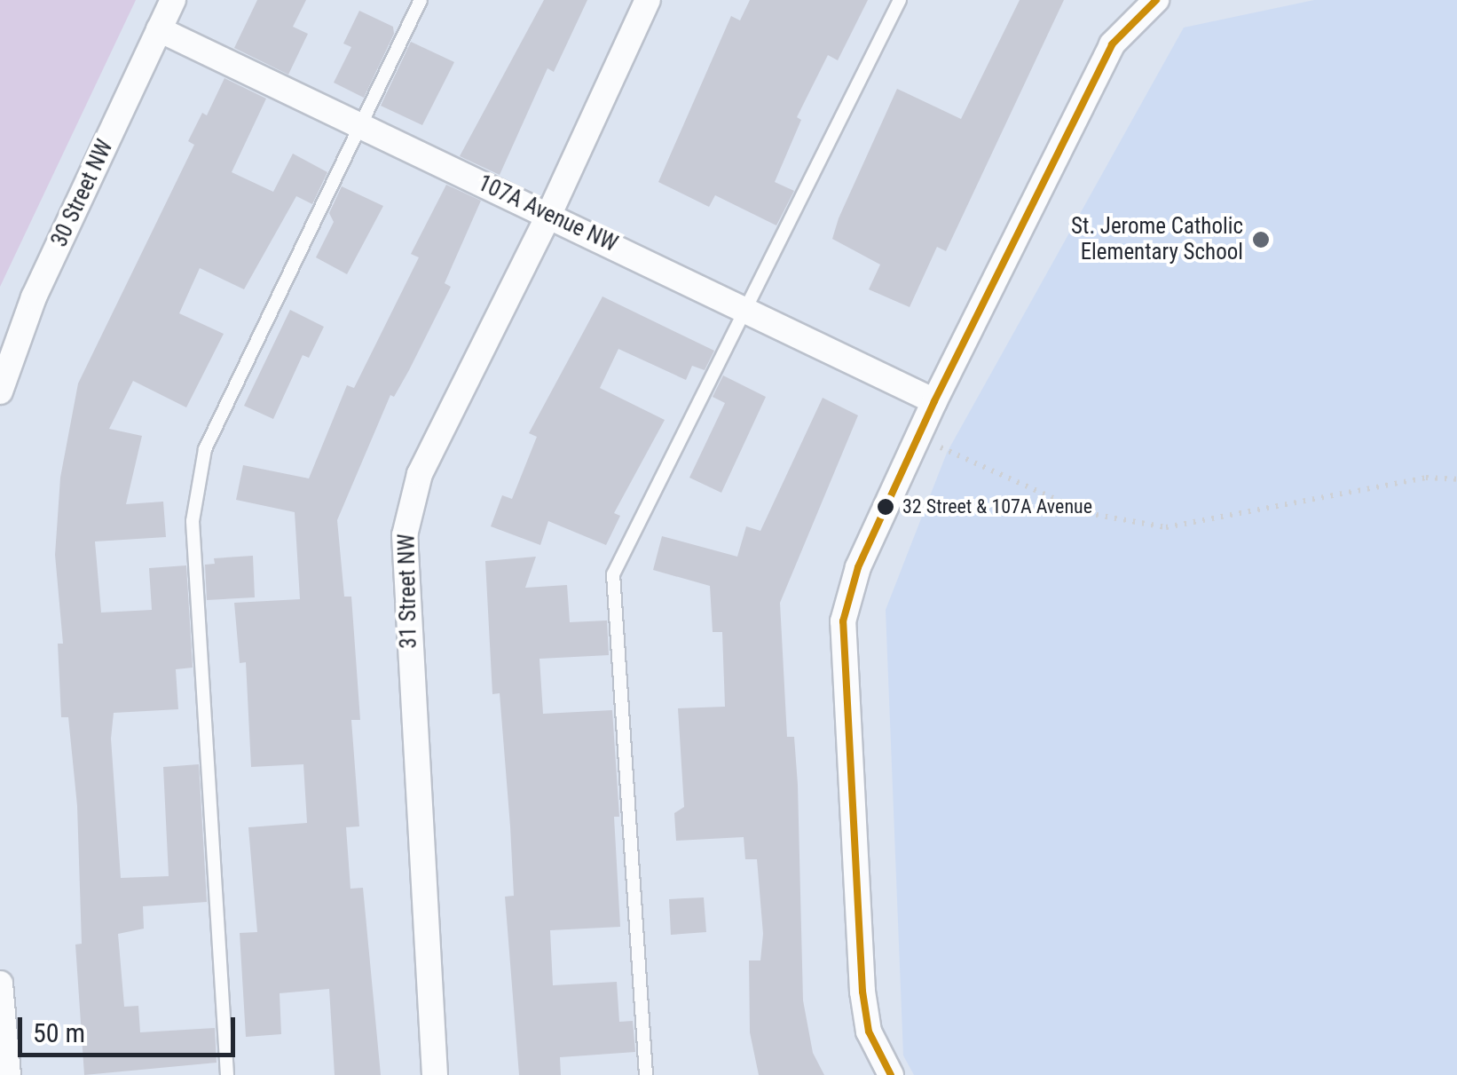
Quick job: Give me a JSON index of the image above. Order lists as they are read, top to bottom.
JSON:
{
  "streets": {
    "street": ["30 Street NW", "107A Avenue NW", "31 Street NW"]
  },
  "crossings": [
    ["30 Street NW", "107A Avenue NW"],
    ["107A Avenue NW", "31 Street NW"]
  ],
  "places": ["St. Jerome Catholic Elementary School", "32 Street & 107A Avenue"],
  "scale_bar": "50 m"
}
